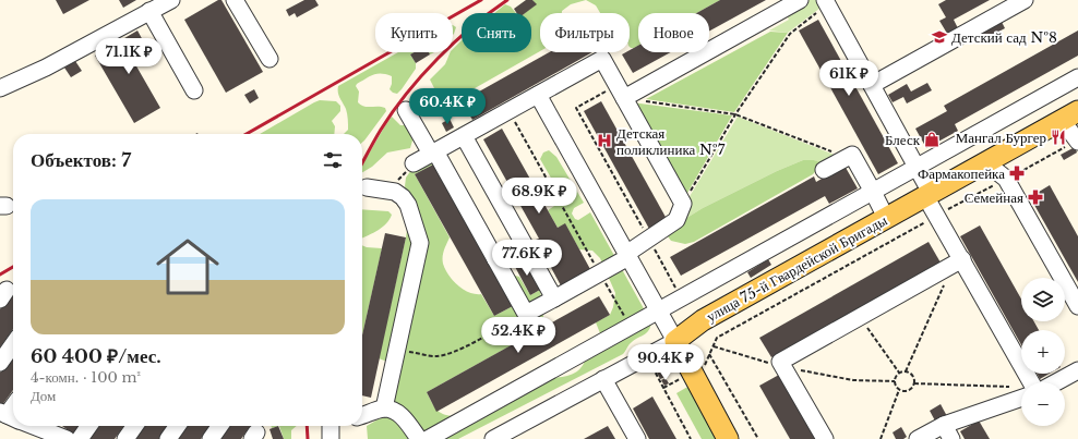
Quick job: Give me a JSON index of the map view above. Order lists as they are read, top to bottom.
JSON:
{
  "streets": {
    "main road": ["улица 75-й Гвардейской Бригады"]
  },
  "places": {
    "school or university": ["Детский сад №8"],
    "restaurant": ["Мангал Бургер"],
    "shop": ["Блеск"],
    "hospital": ["Детская поликлиника №7"],
    "pharmacy": ["Фармакопейка", "Семейная"]
  },
  "page": {
    "chip": [
      "Купить",
      "Снять",
      "Фильтры",
      "Новое"
    ],
    "price": [
      "71.1K ₽",
      "61K ₽",
      "60.4K ₽",
      "68.9K ₽",
      "77.6K ₽",
      "52.4K ₽",
      "90.4K ₽"
    ],
    "heading": "Объектов: 7",
    "list": [
      {
        "name": "60 400 ₽/мес.",
        "note": "4-комн. · 100 m² · Дом"
      }
    ],
    "map_buttons": ["+", "−"]
  }
}
